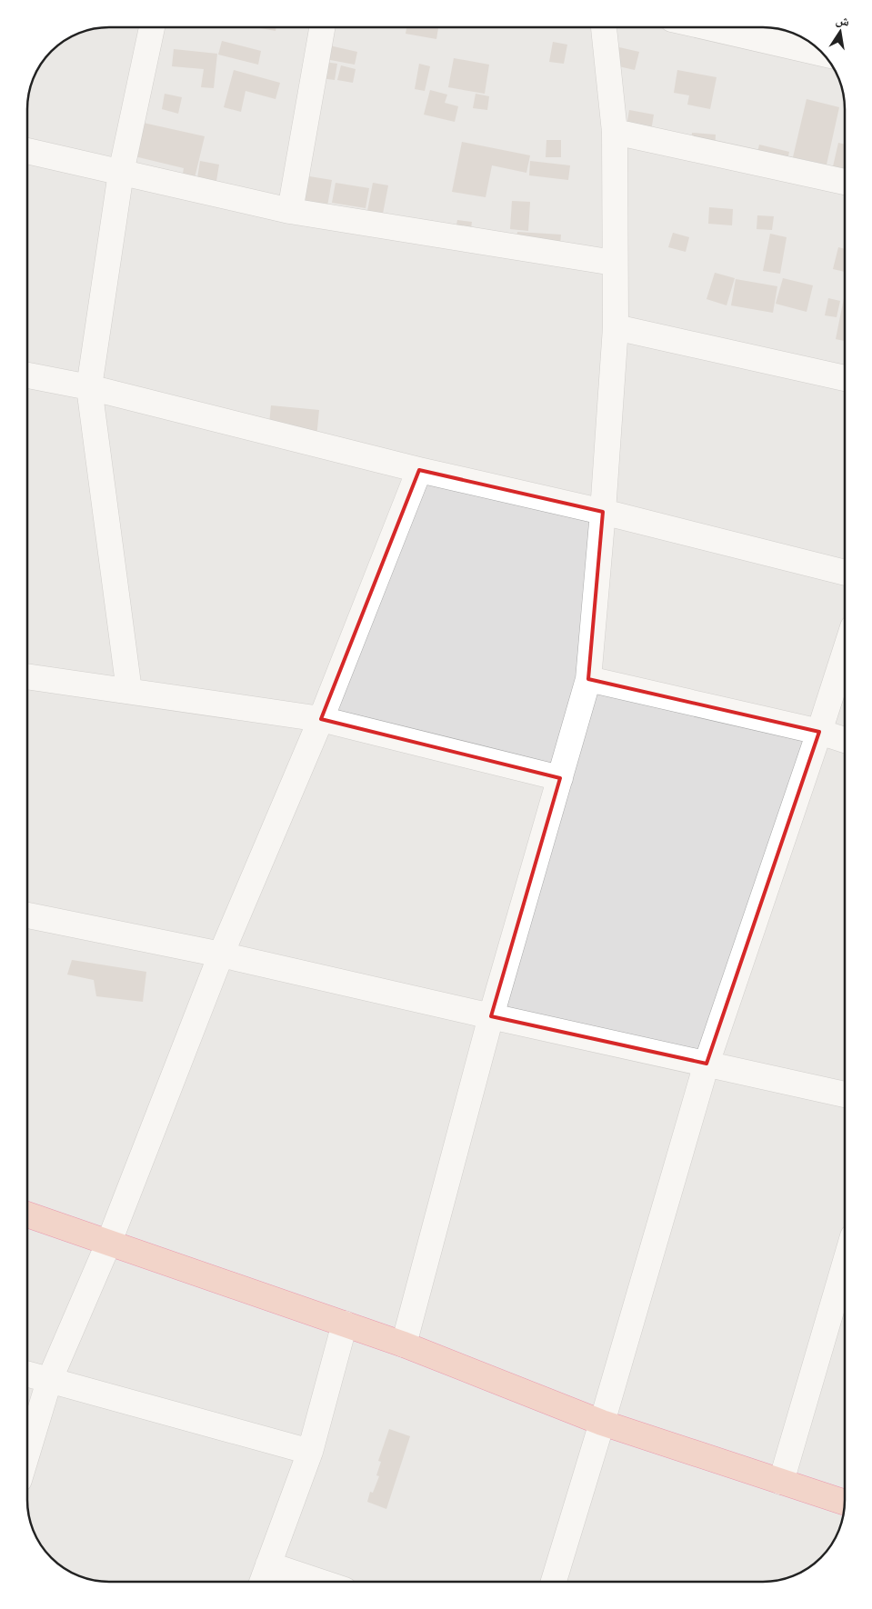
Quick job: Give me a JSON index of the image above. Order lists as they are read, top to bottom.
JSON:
{
  "north": "top"
}
